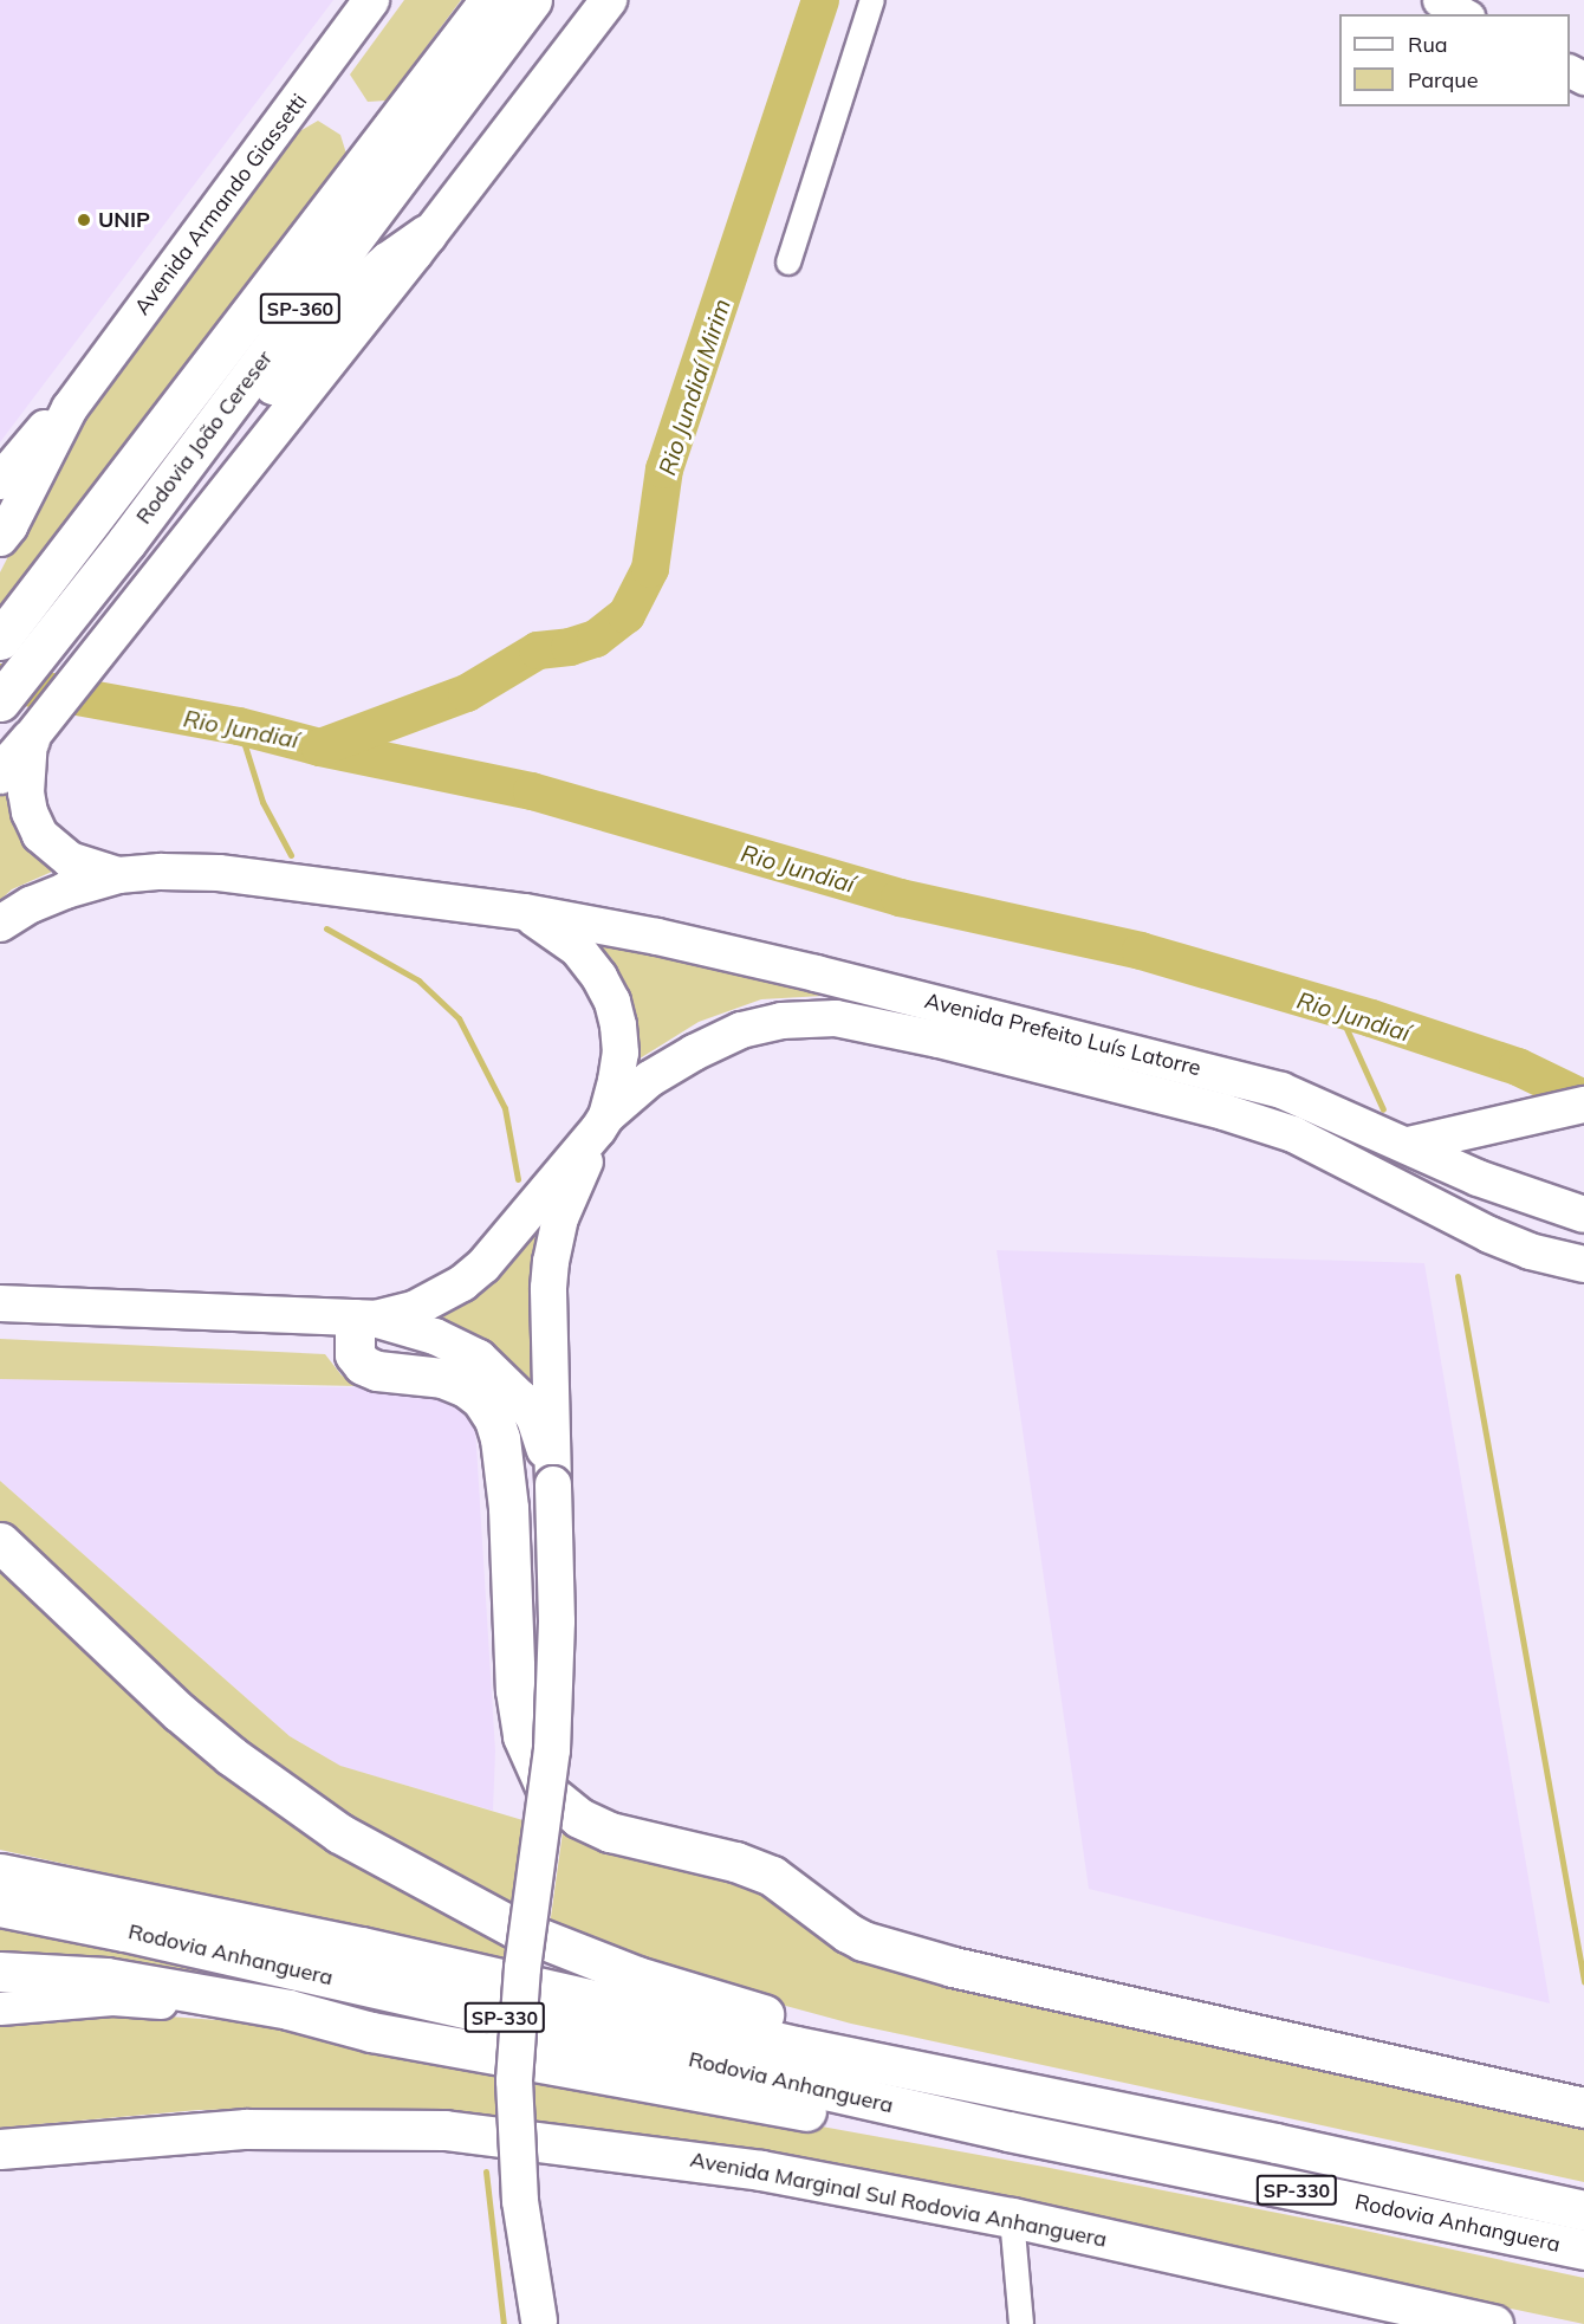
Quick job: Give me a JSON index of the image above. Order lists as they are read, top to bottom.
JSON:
{
  "streets": {
    "highway": [
      "SP-360",
      "Rodovia João Cereser",
      "Rodovia Anhanguera",
      "SP-330",
      "Avenida Marginal Sul Rodovia Anhanguera"
    ],
    "main road": ["Avenida Armando Giassetti", "Avenida Prefeito Luís Latorre"]
  },
  "water": ["Rio Jundiaí Mirim", "Rio Jundiaí"],
  "places": ["UNIP"],
  "legend": ["Rua", "Parque"]
}
